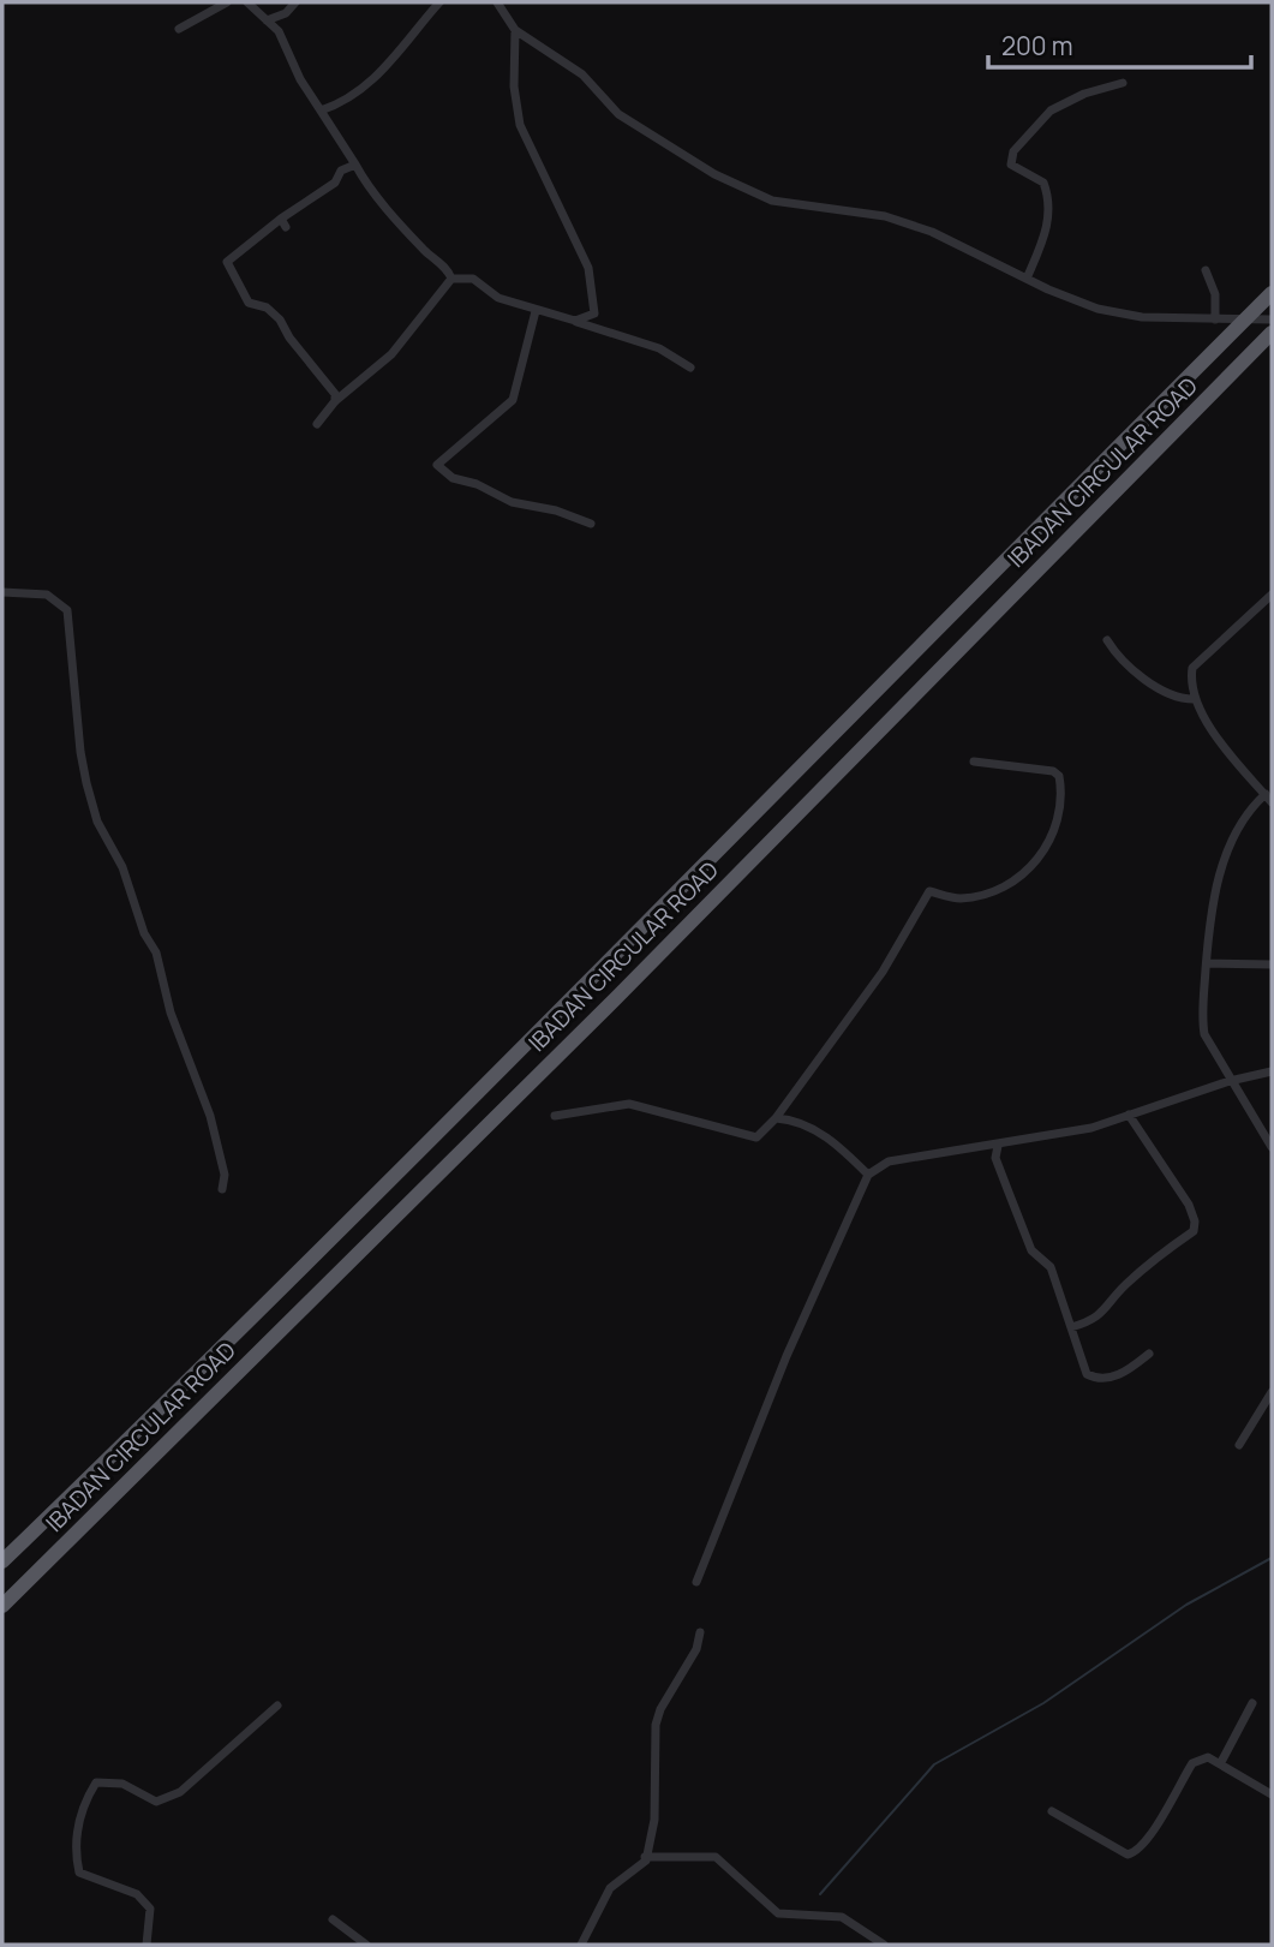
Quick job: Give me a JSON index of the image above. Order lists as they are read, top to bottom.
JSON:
{
  "streets": {
    "highway": ["IBADAN CIRCULAR ROAD"]
  },
  "scale_bar": "200 m"
}
